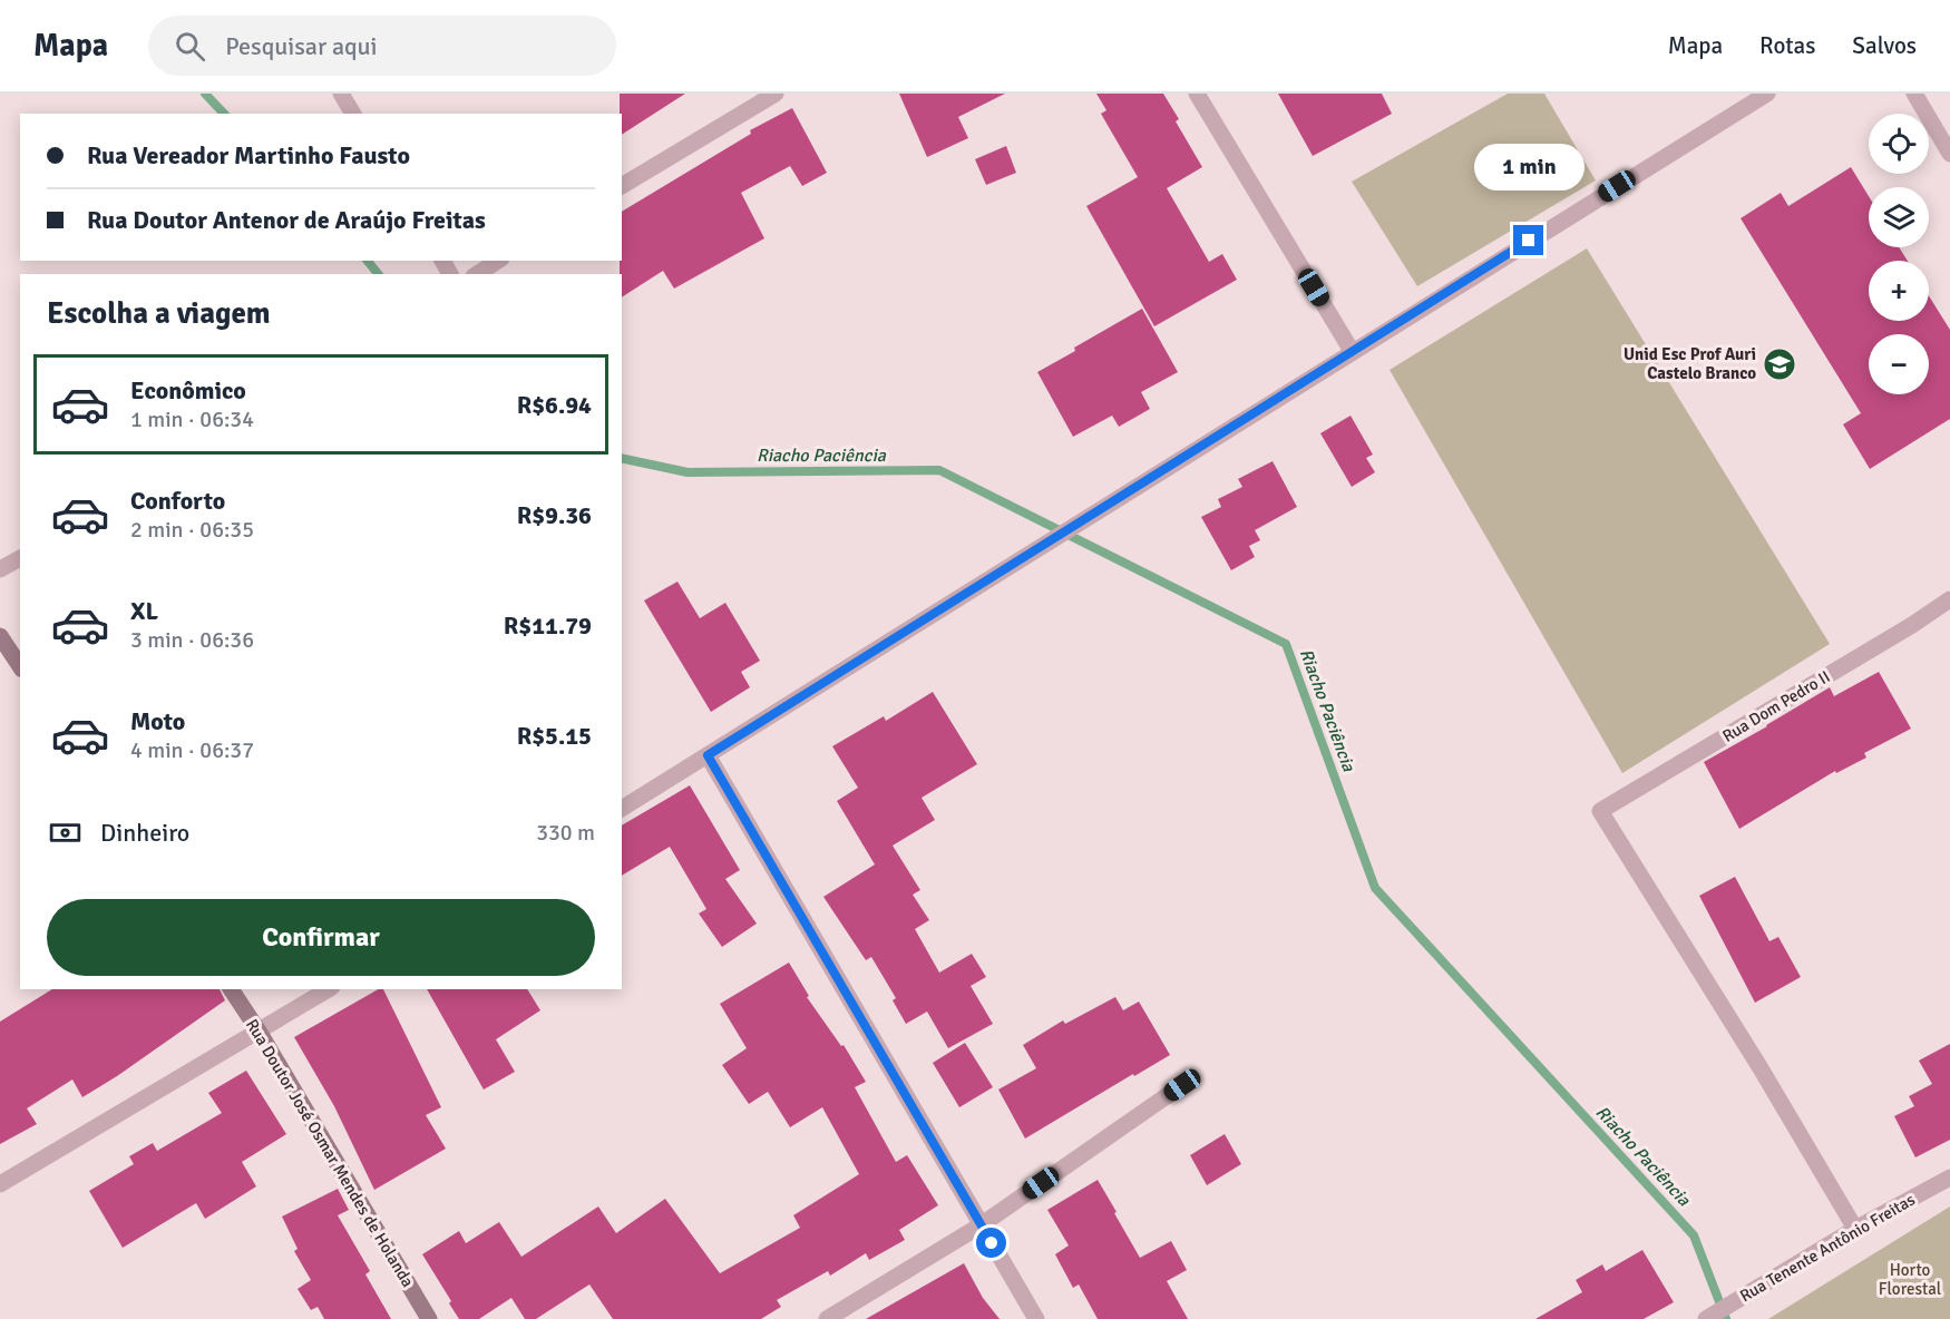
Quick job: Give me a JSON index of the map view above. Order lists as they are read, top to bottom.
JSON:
{
  "streets": {
    "street": ["Rua Dom Pedro II", "Rua Doutor José Osmar Mendes de Holanda", "Rua Tenente Antônio Freitas"]
  },
  "crossings": [
    ["Rua Dom Pedro II", "Rua Tenente Antônio Freitas"]
  ],
  "water": ["Riacho Paciência"],
  "parks": ["Horto Florestal"],
  "places": {
    "school or university": ["Unid Esc Prof Auri Castelo Branco"]
  },
  "page": {
    "header": "Mapa",
    "search": "Pesquisar aqui",
    "nav": ["Mapa", "Rotas", "Salvos"],
    "map_buttons": ["+", "−"],
    "banner": ["Rua Vereador Martinho Fausto", "Rua Doutor Antenor de Araújo Freitas"],
    "bubble": "1 min",
    "heading": "Escolha a viagem",
    "list": [
      {
        "name": "Econômico",
        "note": "1 min · 06:34",
        "value": "R$6.94"
      },
      {
        "name": "Conforto",
        "note": "2 min · 06:35",
        "value": "R$9.36"
      },
      {
        "name": "XL",
        "note": "3 min · 06:36",
        "value": "R$11.79"
      },
      {
        "name": "Moto",
        "note": "4 min · 06:37",
        "value": "R$5.15"
      }
    ],
    "pay": ["Dinheiro", "330 m"],
    "buttons": "Confirmar"
  }
}
